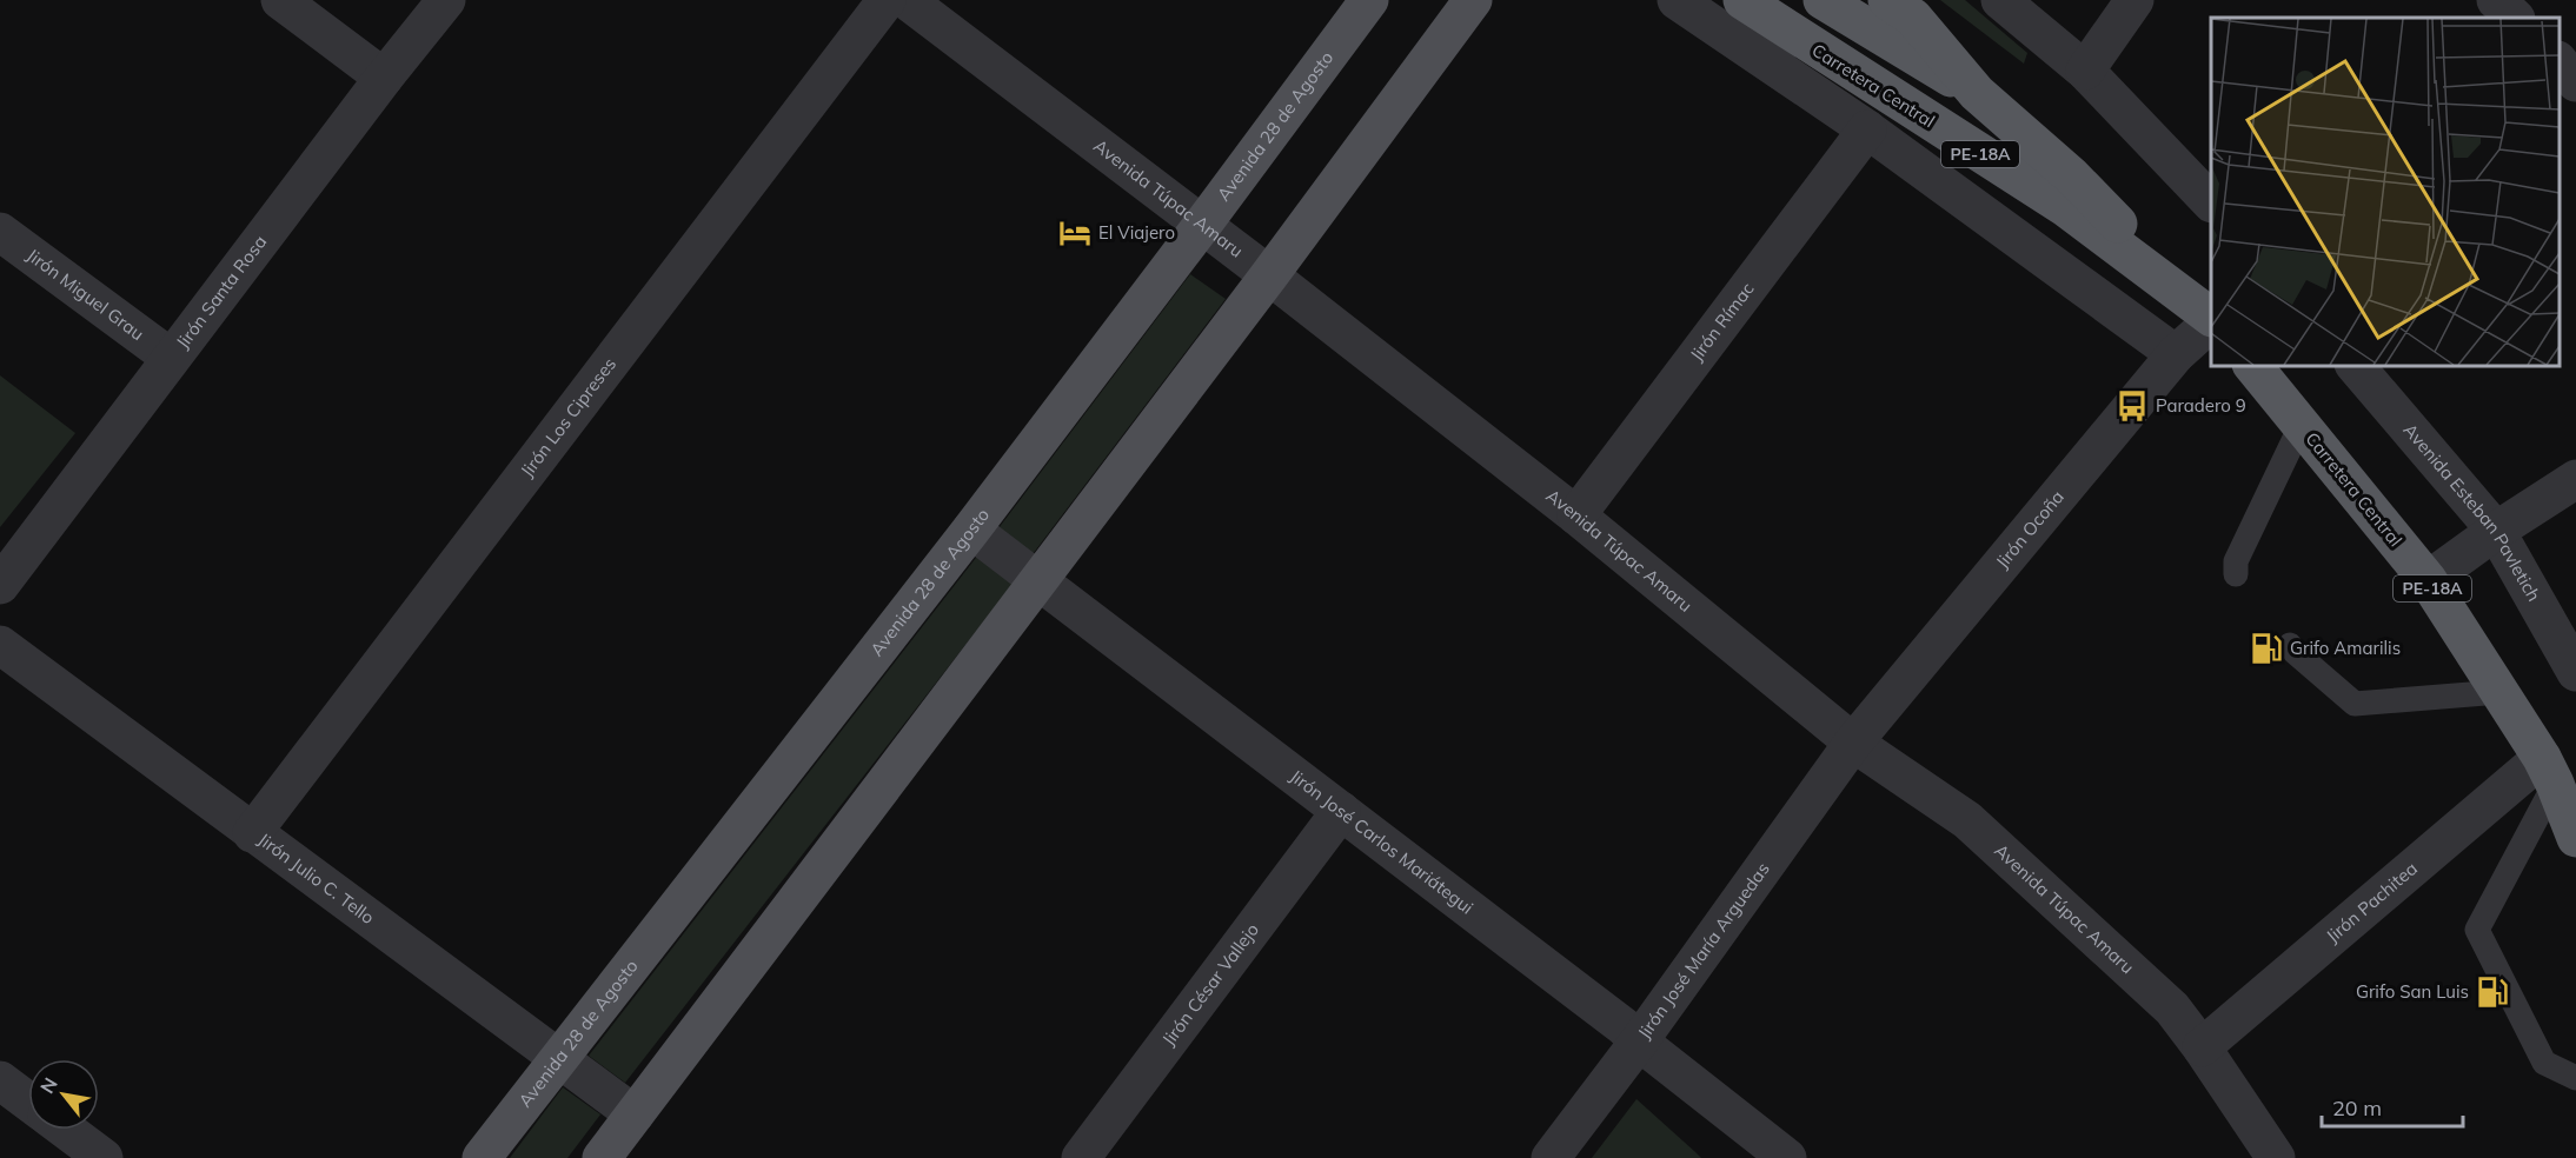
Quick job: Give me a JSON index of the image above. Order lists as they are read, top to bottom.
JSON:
{
  "streets": {
    "highway": ["Carretera Central", "PE-18A"],
    "main road": ["Avenida 28 de Agosto"],
    "street": [
      "Avenida Túpac Amaru",
      "Jirón Santa Rosa",
      "Jirón Miguel Grau",
      "Jirón Rímac",
      "Jirón Los Cipreses",
      "Avenida Esteban Pavletich",
      "Jirón Ocoña",
      "Jirón José Carlos Mariátegui",
      "Jirón Julio C. Tello",
      "Jirón Pachitea",
      "Jirón José María Arguedas",
      "Jirón César Vallejo"
    ]
  },
  "crossings": [
    ["Carretera Central", "Jirón Pachitea"],
    ["Avenida 28 de Agosto", "Avenida Túpac Amaru"],
    ["Avenida 28 de Agosto", "Jirón José Carlos Mariátegui"],
    ["Avenida 28 de Agosto", "Jirón Julio C. Tello"],
    ["Avenida Túpac Amaru", "Jirón Rímac"],
    ["Avenida Túpac Amaru", "Jirón Ocoña"],
    ["Avenida Túpac Amaru", "Jirón Pachitea"],
    ["Avenida Túpac Amaru", "Jirón José María Arguedas"],
    ["Jirón Santa Rosa", "Jirón Miguel Grau"],
    ["Jirón Los Cipreses", "Jirón Julio C. Tello"],
    ["Jirón Ocoña", "Jirón José María Arguedas"],
    ["Jirón José Carlos Mariátegui", "Jirón José María Arguedas"],
    ["Jirón José Carlos Mariátegui", "Jirón César Vallejo"]
  ],
  "places": {
    "hotel": ["El Viajero"],
    "bus stop": ["Paradero 9"],
    "fuel station": ["Grifo Amarilis", "Grifo San Luis"]
  },
  "scale_bar": "20 m",
  "north": "top left"
}
